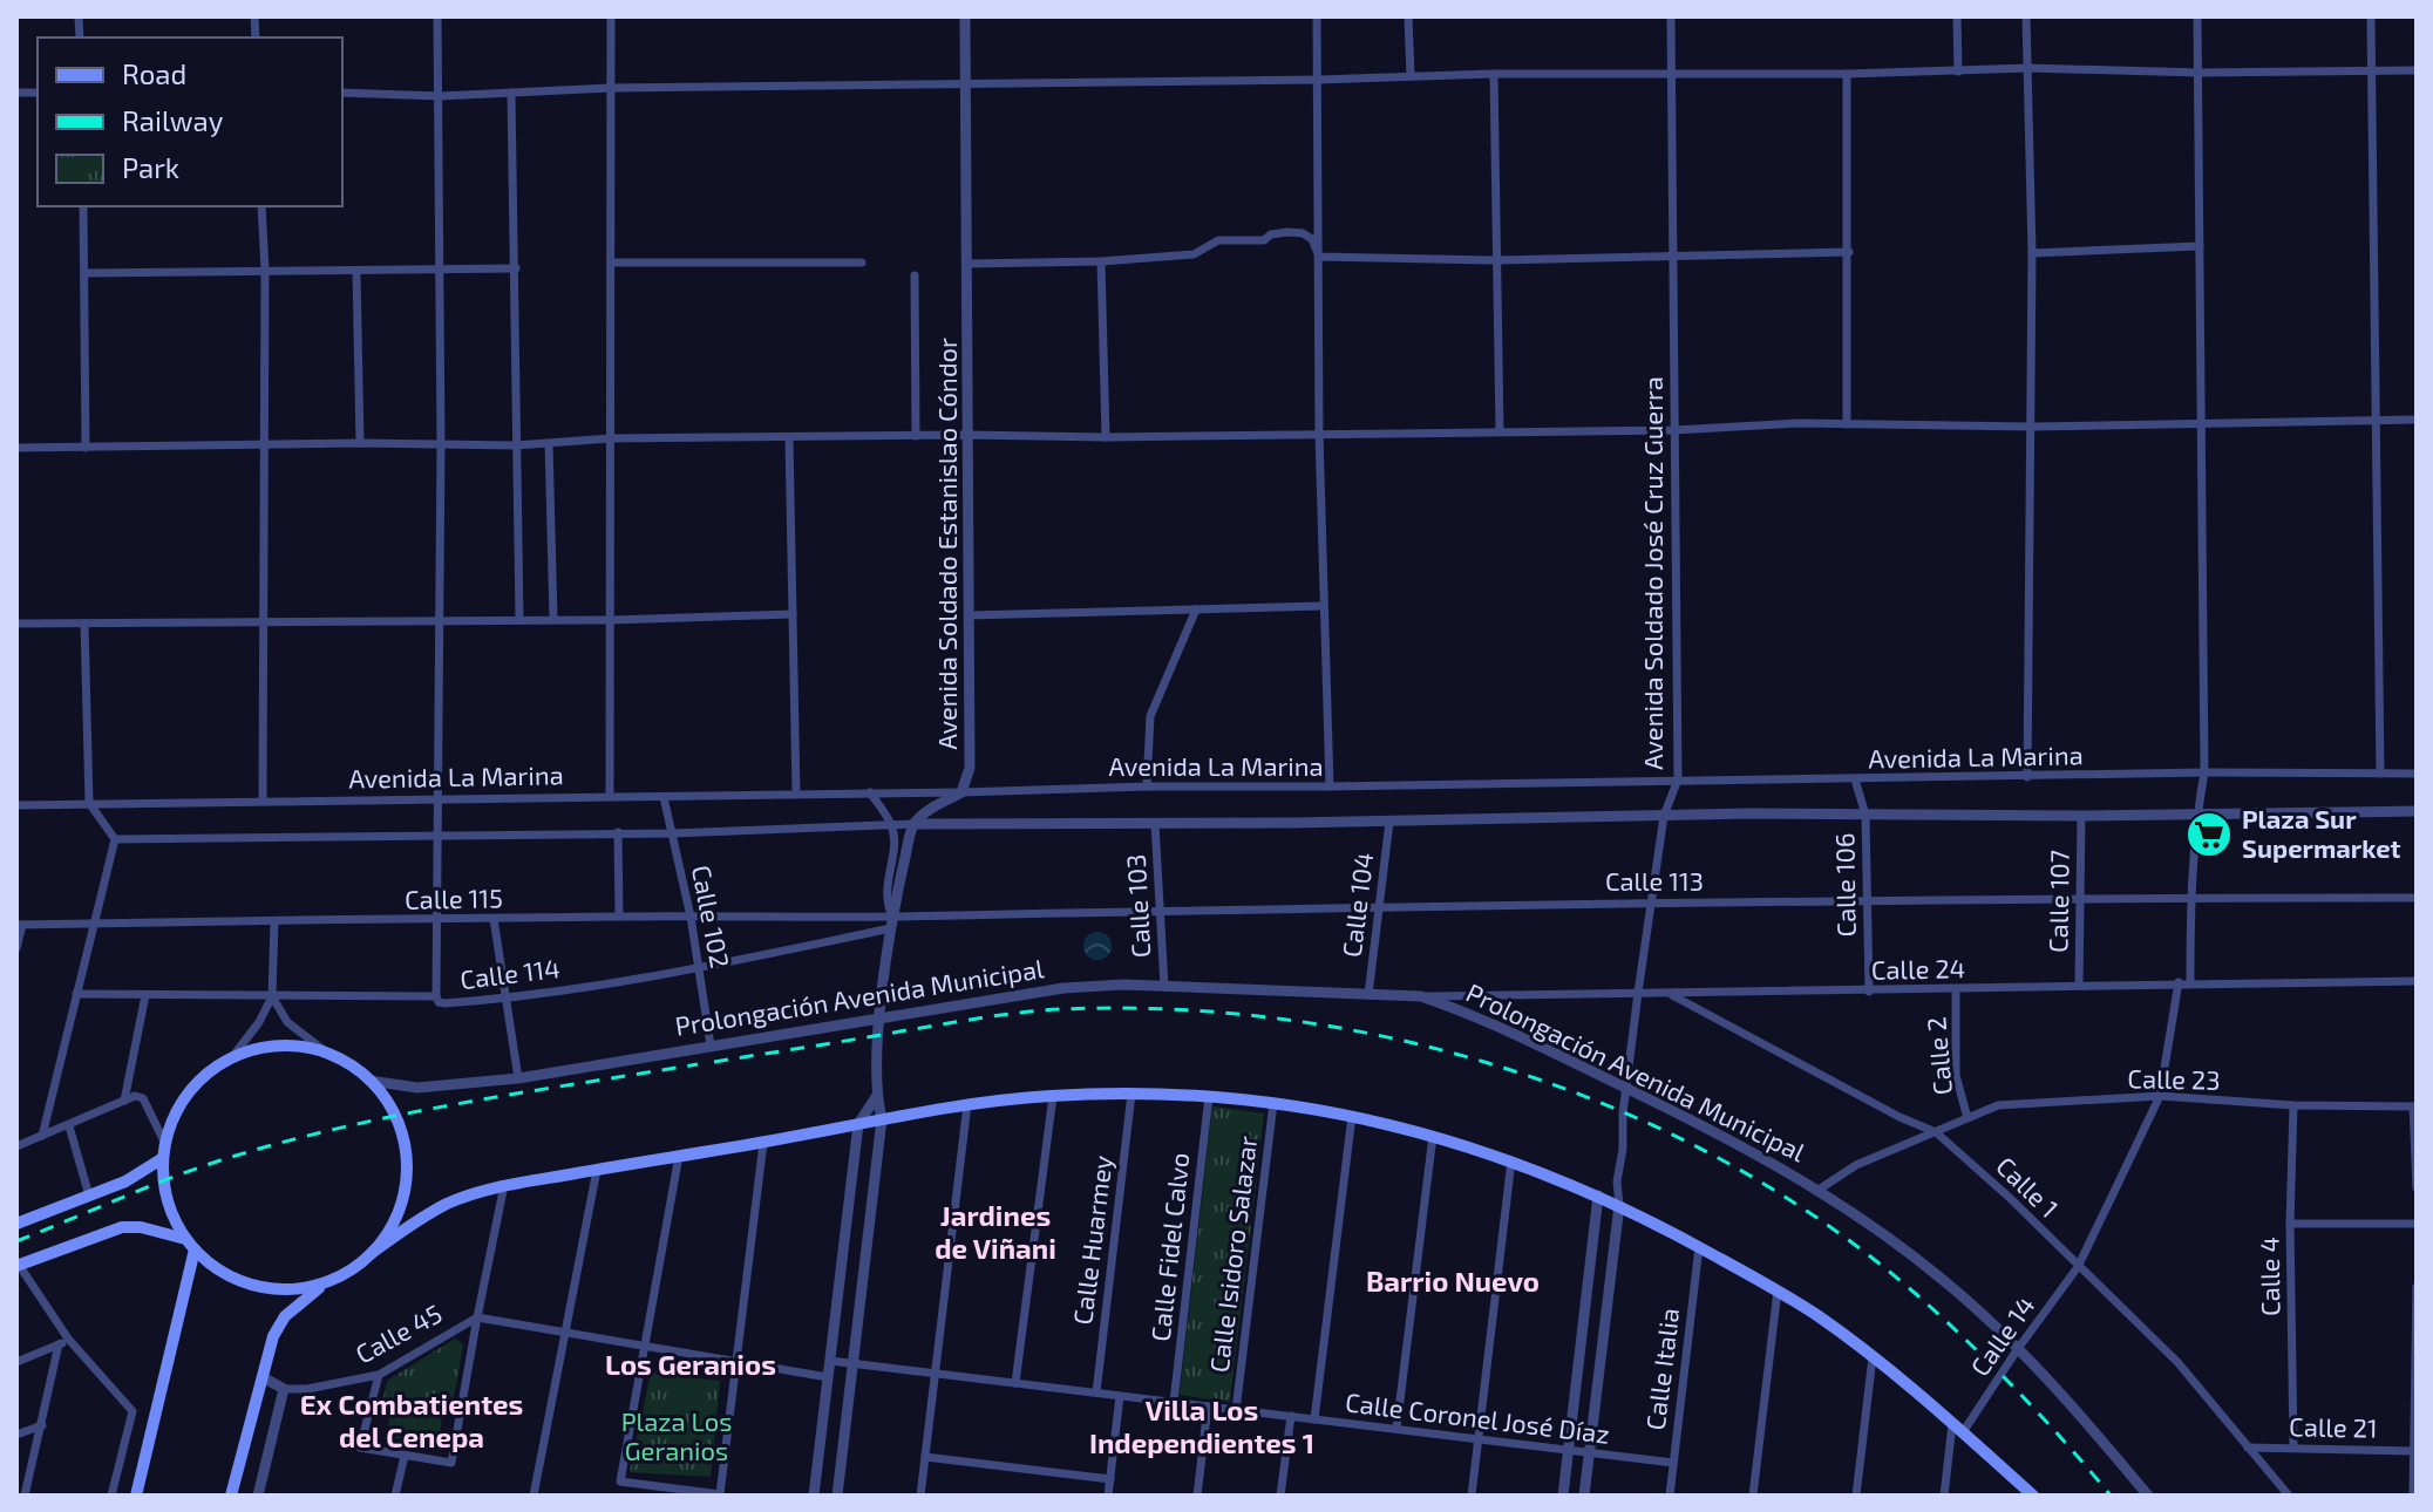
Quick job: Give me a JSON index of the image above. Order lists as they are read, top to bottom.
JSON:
{
  "streets": {
    "main road": ["Prolongación Avenida Municipal"],
    "street": [
      "Avenida Soldado Estanislao Cóndor",
      "Avenida Soldado José Cruz Guerra",
      "Avenida La Marina",
      "Calle 113",
      "Calle 106",
      "Calle 115",
      "Calle 107",
      "Calle 104",
      "Calle 103",
      "Calle 102",
      "Calle 24",
      "Calle 114",
      "Calle 2",
      "Calle 23",
      "Calle 1",
      "Calle Huarmey",
      "Calle Fidel Calvo",
      "Calle Isidoro Salazar",
      "Calle 4",
      "Calle 45",
      "Calle 14",
      "Calle Italia",
      "Calle Coronel José Díaz",
      "Calle 21"
    ]
  },
  "crossings": [
    ["Avenida Soldado Estanislao Cóndor", "Avenida La Marina"],
    ["Avenida Soldado José Cruz Guerra", "Avenida La Marina"],
    ["Avenida Soldado José Cruz Guerra", "Calle 113"],
    ["Avenida Soldado José Cruz Guerra", "Calle 24"],
    ["Avenida Soldado José Cruz Guerra", "Prolongación Avenida Municipal"],
    ["Avenida Soldado José Cruz Guerra", "Calle Coronel José Díaz"],
    ["Avenida La Marina", "Calle 106"],
    ["Avenida La Marina", "Calle 102"],
    ["Avenida La Marina", "Calle 14"],
    ["Calle 113", "Calle 106"],
    ["Calle 113", "Calle 115"],
    ["Calle 113", "Calle 107"],
    ["Calle 113", "Calle 104"],
    ["Calle 113", "Calle 103"],
    ["Calle 113", "Calle 114"],
    ["Calle 113", "Calle 14"],
    ["Calle 106", "Calle 24"],
    ["Calle 115", "Calle 102"],
    ["Calle 115", "Calle 114"],
    ["Calle 107", "Calle 24"],
    ["Calle 104", "Prolongación Avenida Municipal"],
    ["Calle 103", "Prolongación Avenida Municipal"],
    ["Calle 102", "Calle 114"],
    ["Calle 102", "Prolongación Avenida Municipal"],
    ["Calle 24", "Prolongación Avenida Municipal"],
    ["Calle 24", "Calle 2"],
    ["Calle 24", "Calle 1"],
    ["Calle 24", "Calle 14"],
    ["Prolongación Avenida Municipal", "Calle 23"],
    ["Prolongación Avenida Municipal", "Calle Huarmey"],
    ["Prolongación Avenida Municipal", "Calle Fidel Calvo"],
    ["Prolongación Avenida Municipal", "Calle Isidoro Salazar"],
    ["Prolongación Avenida Municipal", "Calle 14"],
    ["Prolongación Avenida Municipal", "Calle Italia"],
    ["Calle 2", "Calle 23"],
    ["Calle 23", "Calle 1"],
    ["Calle 23", "Calle 4"],
    ["Calle 23", "Calle 14"],
    ["Calle 1", "Calle 14"],
    ["Calle 1", "Calle 21"],
    ["Calle Huarmey", "Calle Coronel José Díaz"],
    ["Calle Fidel Calvo", "Calle Coronel José Díaz"],
    ["Calle Isidoro Salazar", "Calle Coronel José Díaz"],
    ["Calle 4", "Calle 21"],
    ["Calle Italia", "Calle Coronel José Díaz"]
  ],
  "districts": [
    "Jardines de Viñani",
    "Barrio Nuevo",
    "Los Geranios",
    "Ex Combatientes del Cenepa",
    "Villa Los Independientes 1"
  ],
  "parks": ["Plaza Los Geranios"],
  "places": {
    "supermarket": ["Plaza Sur Supermarket"]
  },
  "legend": ["Road", "Railway", "Park"]
}
